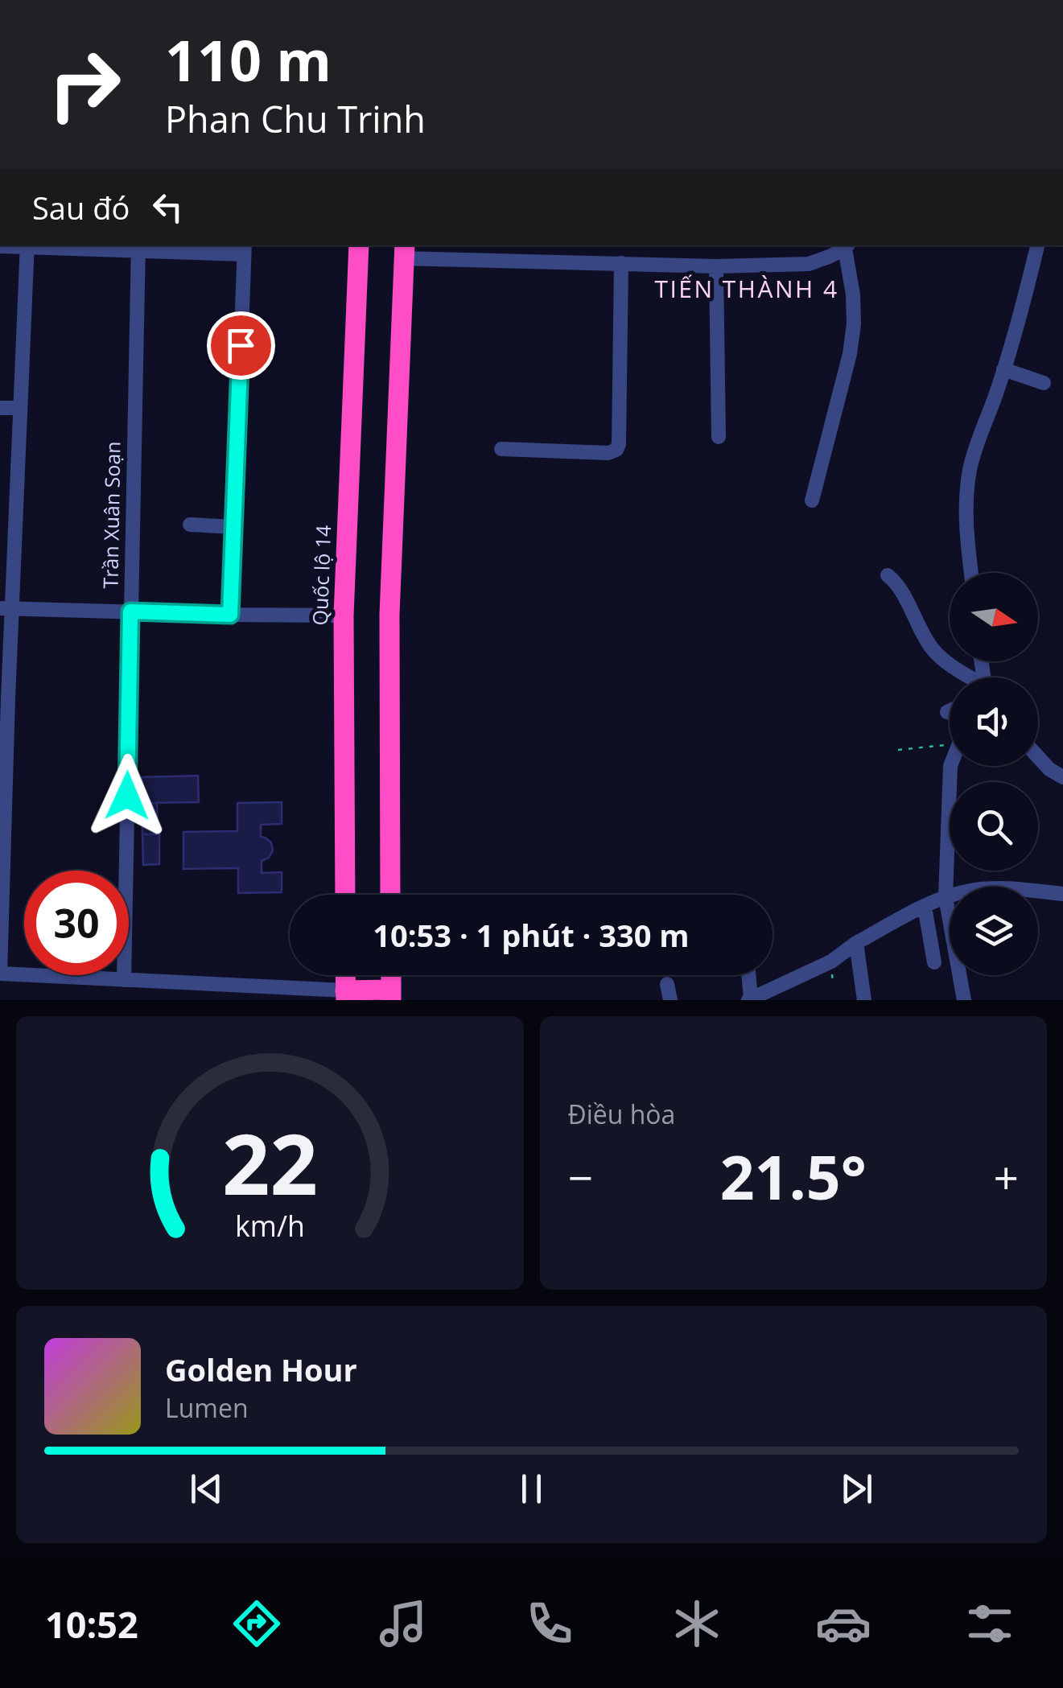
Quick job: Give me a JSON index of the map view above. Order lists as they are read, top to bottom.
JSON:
{
  "streets": {
    "highway": ["Quốc lộ 14"],
    "street": ["Trần Xuân Soạn"]
  },
  "districts": ["TIẾN THÀNH 4"],
  "north": "right",
  "page": {
    "turn": ["110 m", "Phan Chu Trinh"],
    "then": "Sau đó",
    "limit": "30",
    "trip": "10:53 · 1 phút · 330 m",
    "tile": "Điều hòa",
    "heat": ["−", "21.5°", "+"],
    "song": ["Golden Hour", "Lumen"],
    "tabs": "10:52",
    "gauge": ["22", "km/h"]
  }
}
